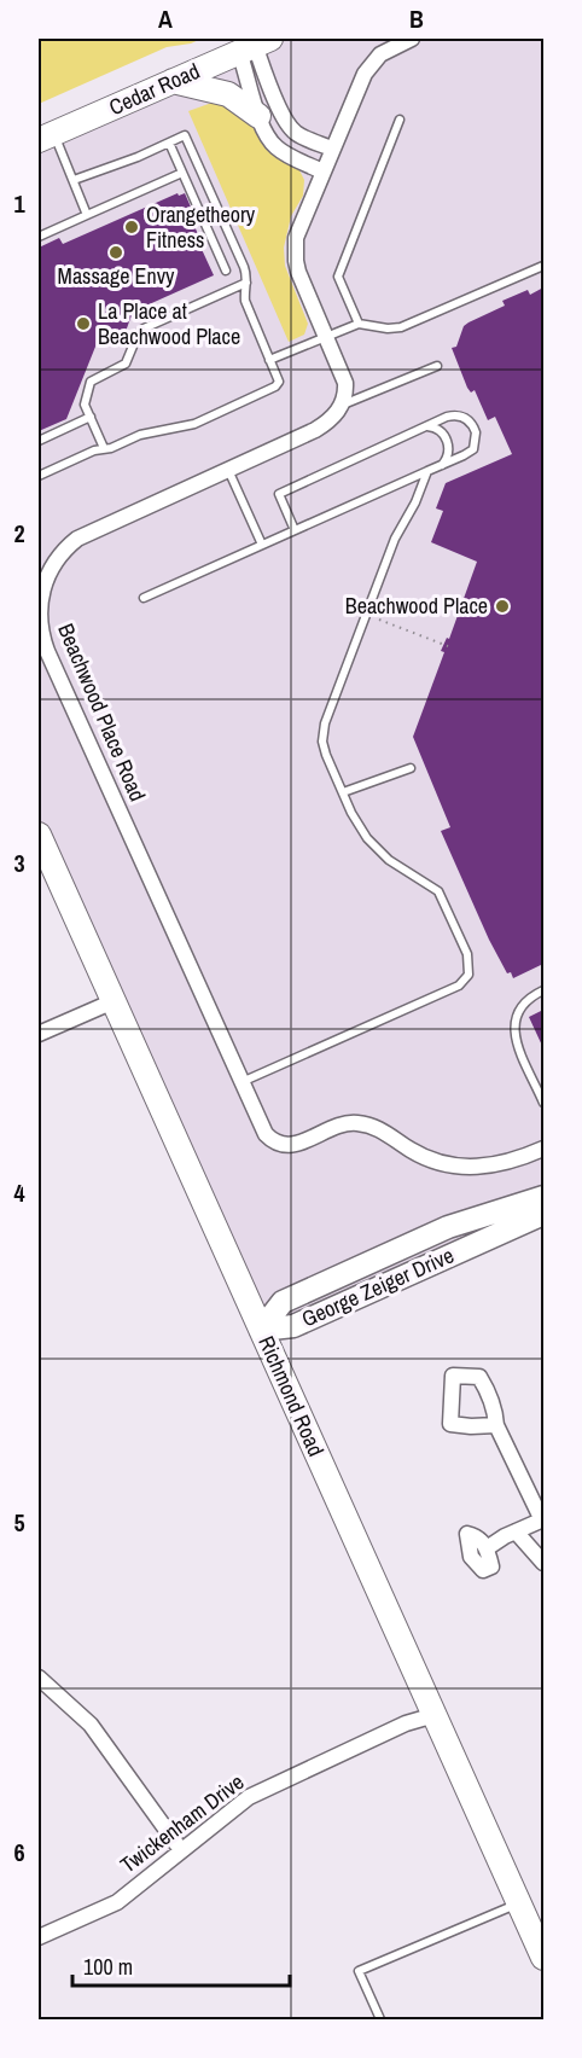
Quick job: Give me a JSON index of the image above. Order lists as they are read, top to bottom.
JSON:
{
  "streets": {
    "main road": ["Cedar Road", "Richmond Road"],
    "street": ["Beachwood Place Road", "George Zeiger Drive", "Twickenham Drive"]
  },
  "crossings": [
    ["George Zeiger Drive", "Richmond Road"],
    ["Richmond Road", "Twickenham Drive"]
  ],
  "places": [
    "Orangetheory Fitness",
    "Massage Envy",
    "La Place at Beachwood Place",
    "Beachwood Place"
  ],
  "scale_bar": "100 m",
  "grid": {
    "columns": ["A", "B"],
    "rows": [
      "1",
      "2",
      "3",
      "4",
      "5",
      "6"
    ]
  }
}
